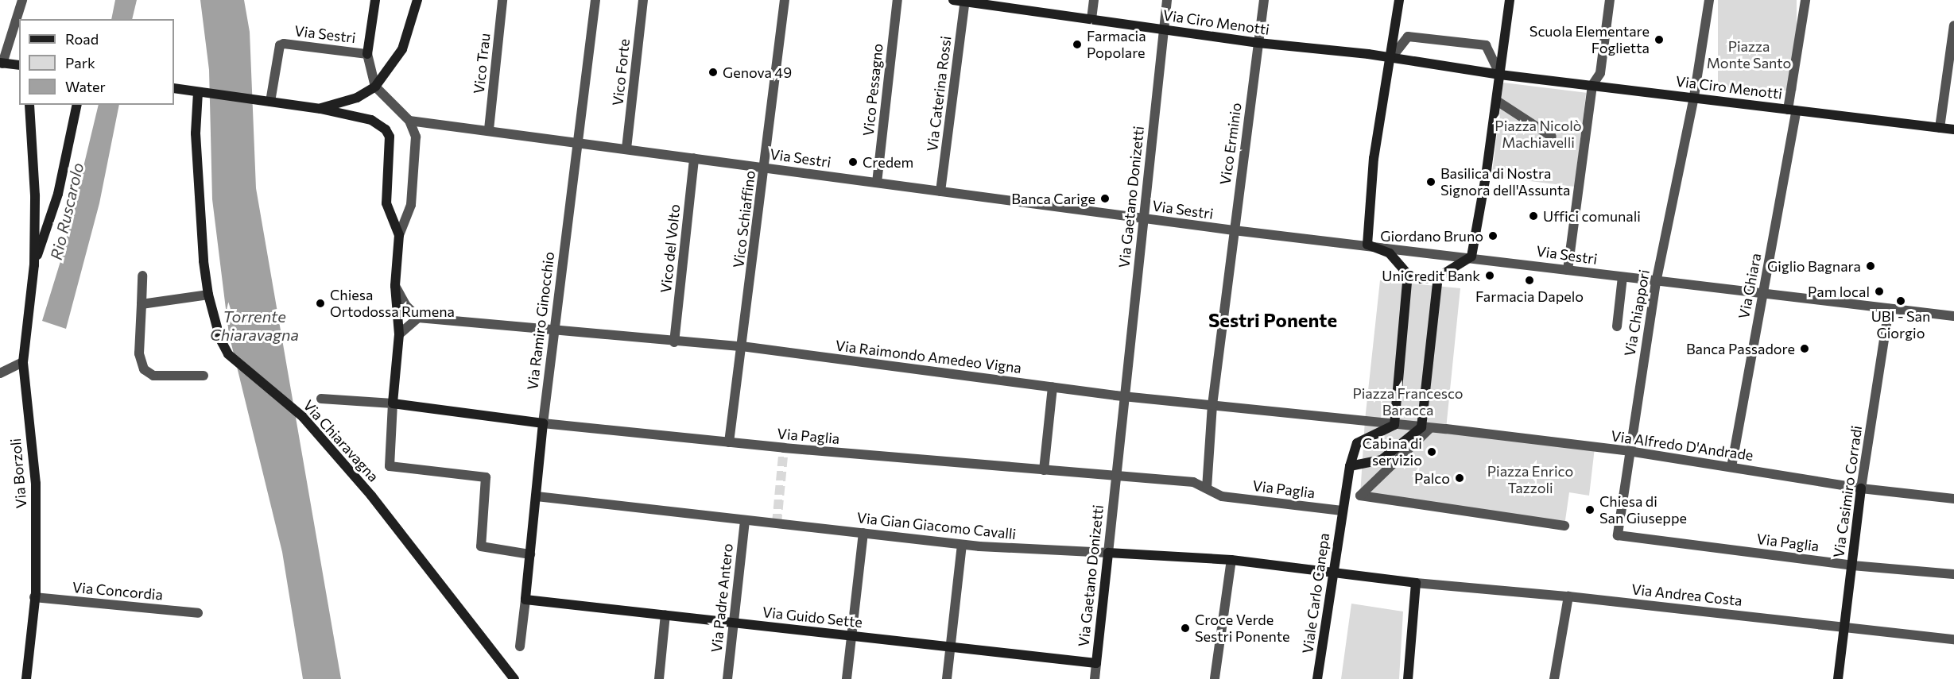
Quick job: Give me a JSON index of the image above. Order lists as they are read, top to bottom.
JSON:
{
  "streets": {
    "street": [
      "Via Ciro Menotti",
      "Via Sestri",
      "Vico Trau",
      "Vico Forte",
      "Vico Pessagno",
      "Via Caterina Rossi",
      "Vico Erminio",
      "Via Gaetano Donizetti",
      "Vico Schiaffino",
      "Vico del Volto",
      "Via Ghiara",
      "Via Chiappori",
      "Via Ramiro Ginocchio",
      "Via Raimondo Amedeo Vigna",
      "Via Paglia",
      "Via Chiaravagna",
      "Via Alfredo D'Andrade",
      "Via Borzoli",
      "Via Casimiro Corradi",
      "Via Gian Giacomo Cavalli",
      "Via Concordia",
      "Viale Carlo Canepa",
      "Via Andrea Costa",
      "Via Padre Antero",
      "Via Guido Sette"
    ]
  },
  "crossings": [
    ["Via Ciro Menotti", "Via Caterina Rossi"],
    ["Via Ciro Menotti", "Vico Erminio"],
    ["Via Ciro Menotti", "Via Gaetano Donizetti"],
    ["Via Ciro Menotti", "Via Ghiara"],
    ["Via Ciro Menotti", "Via Chiappori"],
    ["Via Sestri", "Vico Trau"],
    ["Via Sestri", "Vico Forte"],
    ["Via Sestri", "Vico Pessagno"],
    ["Via Sestri", "Via Caterina Rossi"],
    ["Via Sestri", "Vico Erminio"],
    ["Via Sestri", "Via Gaetano Donizetti"],
    ["Via Sestri", "Vico Schiaffino"],
    ["Via Sestri", "Vico del Volto"],
    ["Via Sestri", "Via Ghiara"],
    ["Via Sestri", "Via Chiappori"],
    ["Via Sestri", "Via Ramiro Ginocchio"],
    ["Via Sestri", "Via Casimiro Corradi"],
    ["Vico Erminio", "Via Raimondo Amedeo Vigna"],
    ["Vico Erminio", "Via Paglia"],
    ["Via Gaetano Donizetti", "Via Raimondo Amedeo Vigna"],
    ["Via Gaetano Donizetti", "Via Paglia"],
    ["Via Gaetano Donizetti", "Via Gian Giacomo Cavalli"],
    ["Via Gaetano Donizetti", "Via Guido Sette"],
    ["Vico Schiaffino", "Via Raimondo Amedeo Vigna"],
    ["Vico Schiaffino", "Via Paglia"],
    ["Vico del Volto", "Via Raimondo Amedeo Vigna"],
    ["Via Ghiara", "Via Alfredo D'Andrade"],
    ["Via Chiappori", "Via Paglia"],
    ["Via Chiappori", "Via Alfredo D'Andrade"],
    ["Via Ramiro Ginocchio", "Via Raimondo Amedeo Vigna"],
    ["Via Ramiro Ginocchio", "Via Paglia"],
    ["Via Ramiro Ginocchio", "Via Gian Giacomo Cavalli"],
    ["Via Ramiro Ginocchio", "Via Guido Sette"],
    ["Via Raimondo Amedeo Vigna", "Via Alfredo D'Andrade"],
    ["Via Raimondo Amedeo Vigna", "Viale Carlo Canepa"],
    ["Via Paglia", "Via Casimiro Corradi"],
    ["Via Paglia", "Viale Carlo Canepa"],
    ["Via Alfredo D'Andrade", "Via Casimiro Corradi"],
    ["Via Borzoli", "Via Concordia"],
    ["Via Casimiro Corradi", "Via Andrea Costa"],
    ["Via Gian Giacomo Cavalli", "Viale Carlo Canepa"],
    ["Via Gian Giacomo Cavalli", "Via Andrea Costa"],
    ["Via Gian Giacomo Cavalli", "Via Padre Antero"],
    ["Via Padre Antero", "Via Guido Sette"]
  ],
  "districts": ["Sestri Ponente"],
  "water": ["Rio Ruscarolo", "Torrente Chiaravagna"],
  "parks": [
    "Piazza Monte Santo",
    "Piazza Nicolò Machiavelli",
    "Piazza Francesco Baracca",
    "Piazza Enrico Tazzoli"
  ],
  "places": [
    "Scuola Elementare Foglietta",
    "Farmacia Popolare",
    "Genova 49",
    "Credem",
    "Basilica di Nostra Signora dell'Assunta",
    "Banca Carige",
    "Uffici comunali",
    "Giordano Bruno",
    "Giglio Bagnara",
    "UniCredit Bank",
    "Farmacia Dapelo",
    "Pam local",
    "UBI - San Giorgio",
    "Chiesa Ortodossa Rumena",
    "Banca Passadore",
    "Cabina di servizio",
    "Palco",
    "Chiesa di San Giuseppe",
    "Croce Verde Sestri Ponente"
  ],
  "legend": ["Road", "Park", "Water"]
}
